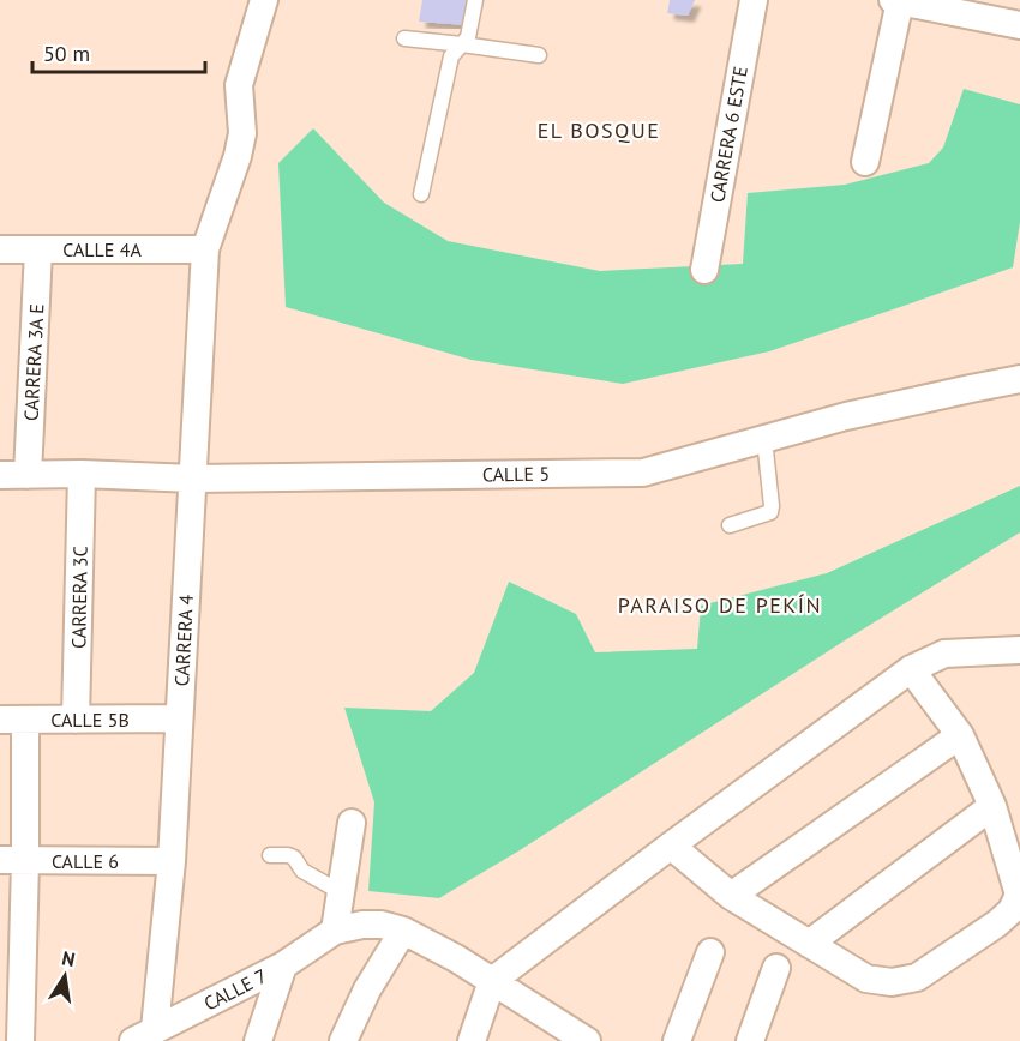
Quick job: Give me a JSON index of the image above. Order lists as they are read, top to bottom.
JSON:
{
  "streets": {
    "street": [
      "CARRERA 6 ESTE",
      "CALLE 4A",
      "CARRERA 3A E",
      "CALLE 5",
      "CARRERA 3C",
      "CARRERA 4",
      "CALLE 5B",
      "CALLE 6",
      "CALLE 7"
    ]
  },
  "crossings": [
    ["CALLE 4A", "CARRERA 3A E"],
    ["CALLE 4A", "CARRERA 4"],
    ["CARRERA 3A E", "CALLE 5"],
    ["CALLE 5", "CARRERA 3C"],
    ["CALLE 5", "CARRERA 4"],
    ["CARRERA 3C", "CALLE 5B"],
    ["CARRERA 4", "CALLE 5B"],
    ["CARRERA 4", "CALLE 6"],
    ["CARRERA 4", "CALLE 7"]
  ],
  "districts": ["EL BOSQUE", "PARAISO DE PEKÍN"],
  "scale_bar": "50 m",
  "north": "top"
}
